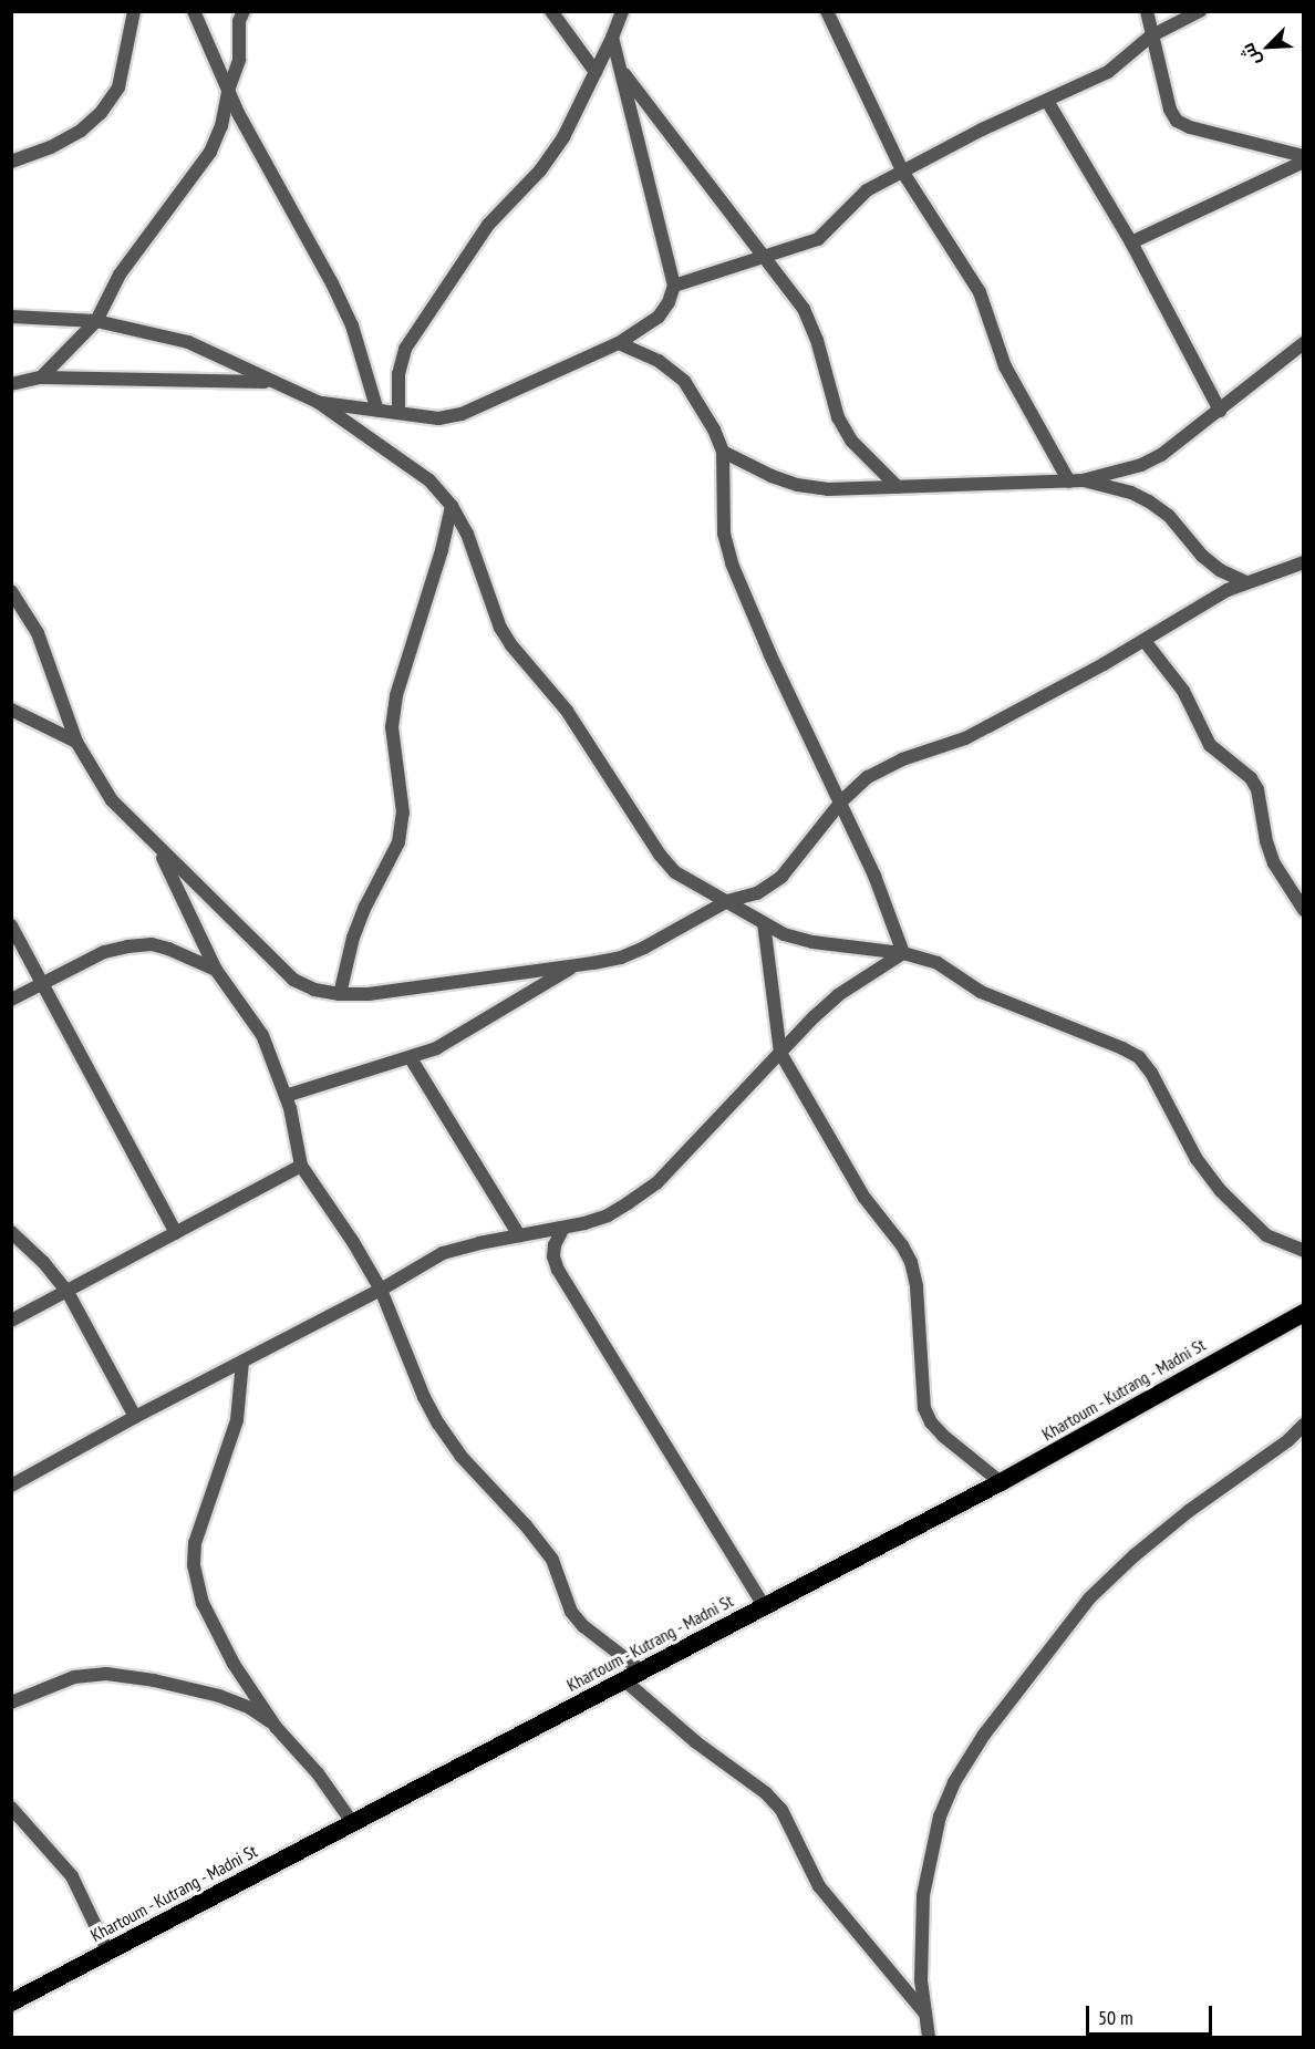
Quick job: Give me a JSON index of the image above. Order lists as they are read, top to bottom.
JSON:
{
  "streets": {
    "highway": ["Khartoum - Kutrang - Madni St"]
  },
  "scale_bar": "50 m",
  "north": "bottom left"
}
